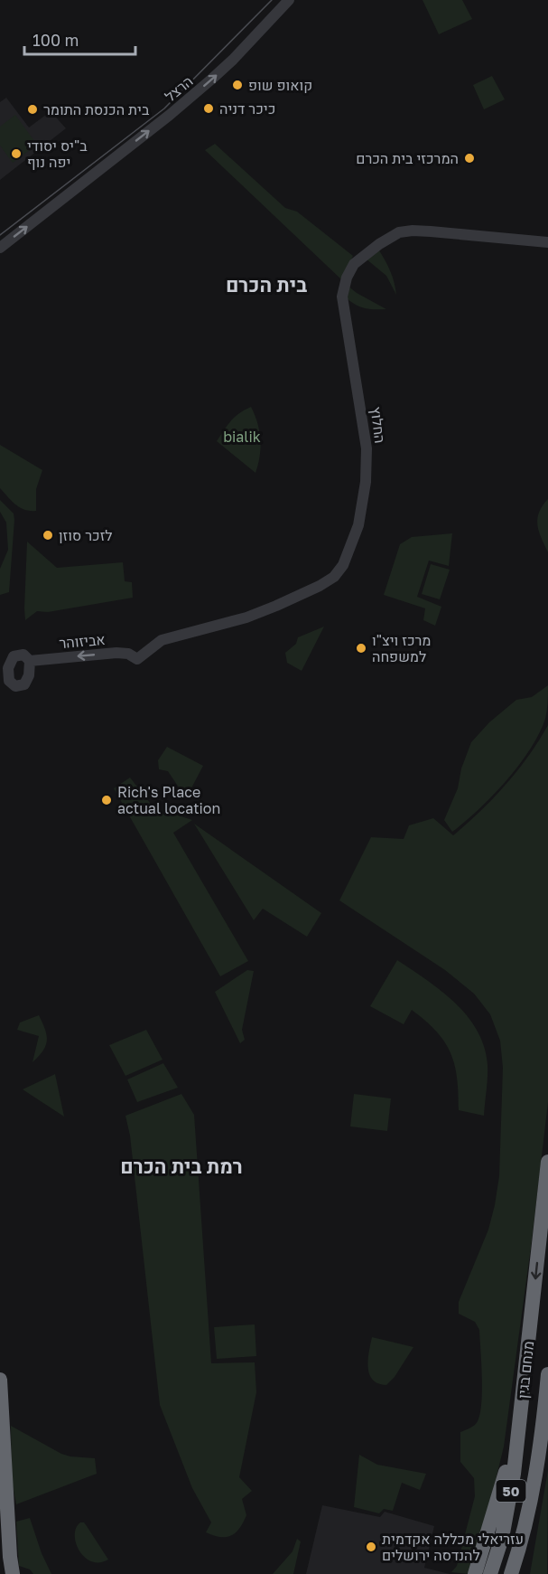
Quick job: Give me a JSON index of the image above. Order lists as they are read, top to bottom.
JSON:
{
  "streets": {
    "highway": ["מנחם בגין", "50"],
    "street": ["הרצל", "החלוץ", "אביזוהר"]
  },
  "crossings": [
    ["החלוץ", "אביזוהר"]
  ],
  "one_way": ["הרצל", "אביזוהר", "מנחם בגין"],
  "districts": ["בית הכרם", "רמת בית הכרם"],
  "parks": ["bialik"],
  "places": [
    "קואופ שופ",
    "כיכר דניה",
    "בית הכנסת התומר",
    "ב\"יס יסודי יפה נוף",
    "המרכזי בית הכרם",
    "לזכר סוזן",
    "מרכז ויצ\"ו למשפחה",
    "Rich's Place actual location",
    "עזריאלי מכללה אקדמית להנדסה ירושלים"
  ],
  "scale_bar": "100 m"
}
